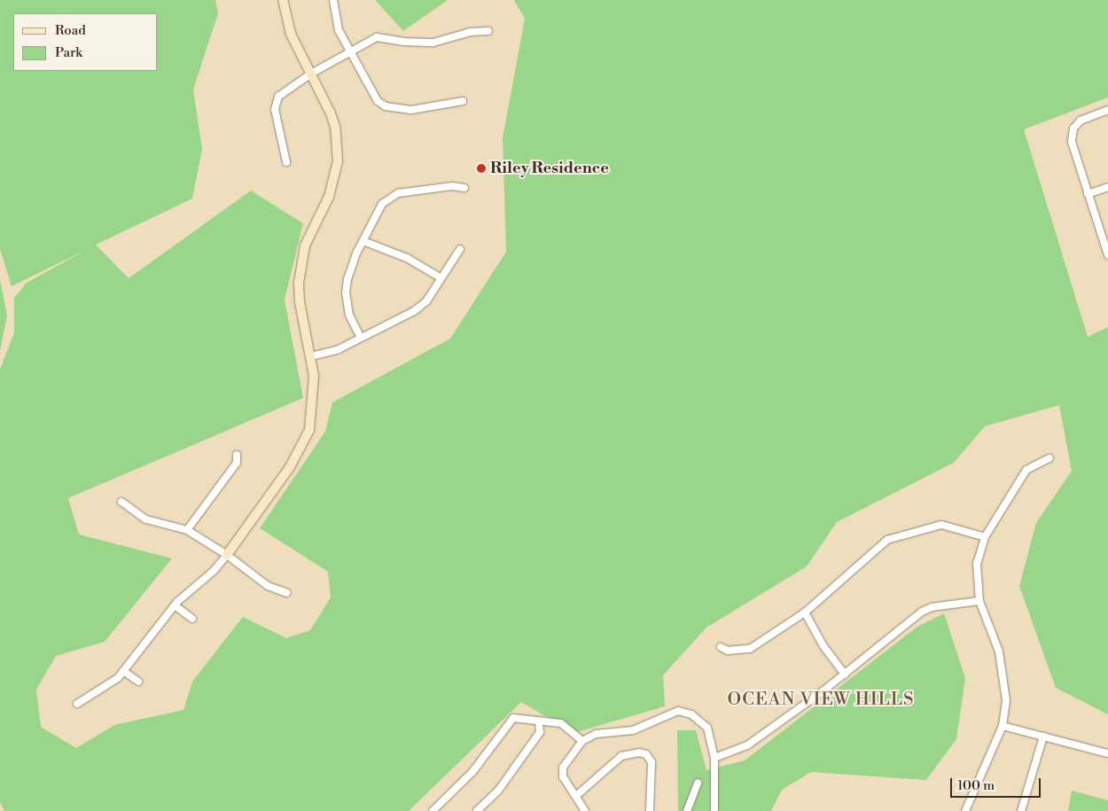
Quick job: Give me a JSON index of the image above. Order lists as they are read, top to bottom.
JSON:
{
  "districts": ["OCEAN VIEW HILLS"],
  "places": ["Riley Residence"],
  "legend": ["Road", "Park"],
  "scale_bar": "100 m"
}
